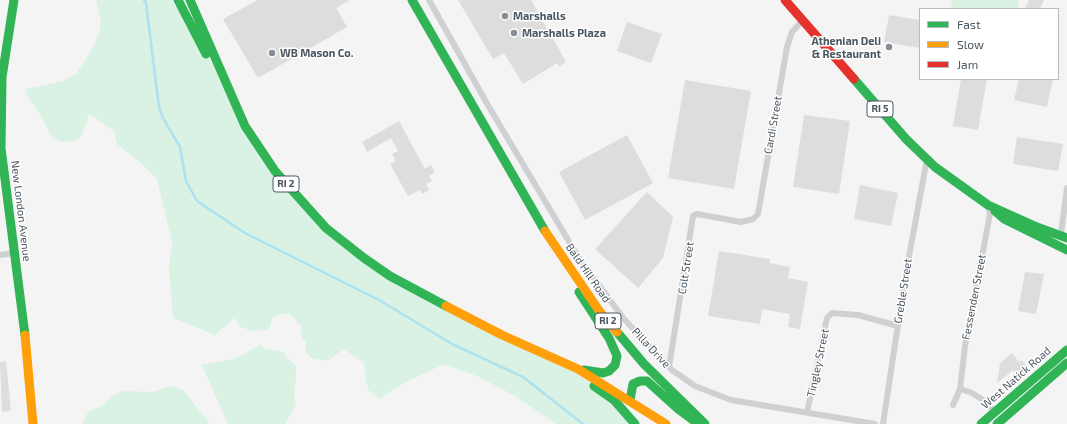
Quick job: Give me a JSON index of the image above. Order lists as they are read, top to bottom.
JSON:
{
  "streets": {
    "main road": [
      "RI 5",
      "RI 2",
      "New London Avenue",
      "Bald Hill Road",
      "West Natick Road"
    ],
    "street": [
      "Cardi Street",
      "Colt Street",
      "Greble Street",
      "Fessenden Street",
      "Pilla Drive",
      "Tingley Street"
    ]
  },
  "crossings": [
    ["RI 5", "Cardi Street"],
    ["RI 5", "Greble Street"],
    ["RI 5", "Fessenden Street"],
    ["Cardi Street", "Colt Street"],
    ["Colt Street", "Pilla Drive"],
    ["Greble Street", "Tingley Street"],
    ["Pilla Drive", "Tingley Street"]
  ],
  "places": [
    "Marshalls",
    "Marshalls Plaza",
    "Athenian Deli & Restaurant",
    "WB Mason Co."
  ],
  "legend": ["Fast", "Slow", "Jam"]
}
